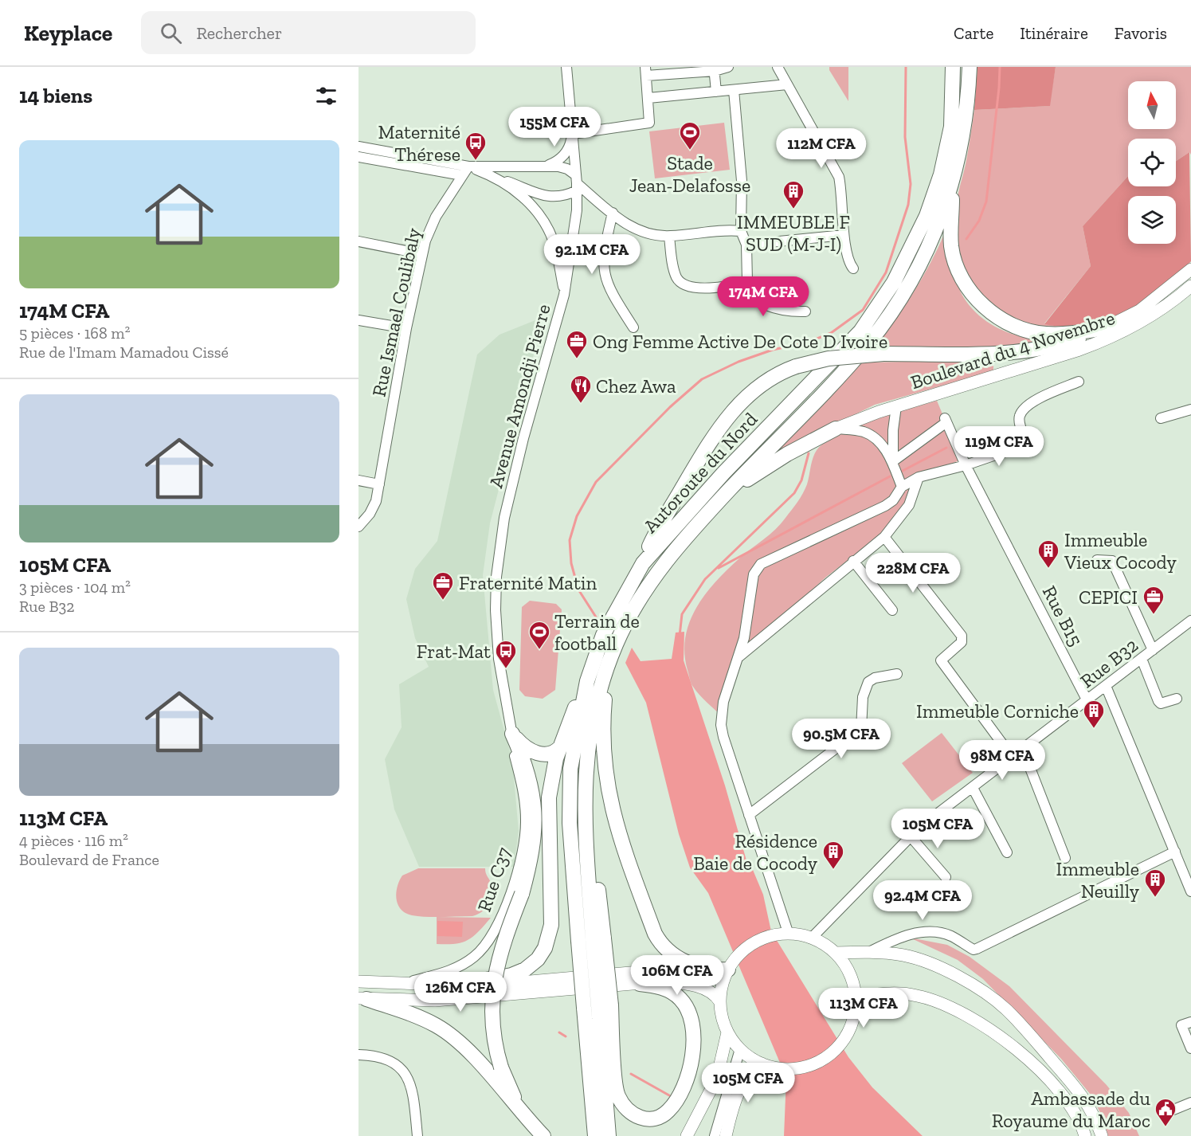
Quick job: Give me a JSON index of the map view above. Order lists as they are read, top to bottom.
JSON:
{
  "streets": {
    "highway": ["Autoroute du Nord"],
    "main road": ["Boulevard du 4 Novembre"],
    "street": [
      "Rue Ismael Coulibaly",
      "Avenue Amondji Pierre",
      "Rue B15",
      "Rue B32",
      "Rue C37"
    ]
  },
  "crossings": [
    ["Avenue Amondji Pierre", "Rue C37"],
    ["Rue B15", "Rue B32"]
  ],
  "places": {
    "sports": ["Stade Jean-Delafosse", "Terrain de football"],
    "bus stop": ["Maternité Thérese", "Frat-Mat"],
    "building": [
      "IMMEUBLE F SUD (M-J-I)",
      "Immeuble Vieux Cocody",
      "Immeuble Corniche",
      "Résidence Baie de Cocody",
      "Immeuble Neuilly"
    ],
    "office": ["Ong Femme Active De Cote D Ivoire", "Fraternité Matin", "CEPICI"],
    "restaurant": ["Chez Awa"],
    "public building": ["Ambassade du Royaume du Maroc"]
  },
  "north": "top",
  "page": {
    "header": "Keyplace",
    "search": "Rechercher",
    "nav": ["Carte", "Itinéraire", "Favoris"],
    "heading": "14 biens",
    "price": [
      "155M CFA",
      "112M CFA",
      "92.1M CFA",
      "174M CFA",
      "119M CFA",
      "228M CFA",
      "90.5M CFA",
      "98M CFA",
      "105M CFA",
      "92.4M CFA",
      "106M CFA",
      "126M CFA",
      "113M CFA",
      "105M CFA"
    ],
    "list": [
      {
        "name": "174M CFA",
        "note": "5 pièces · 168 m² · Rue de l'Imam Mamadou Cissé"
      },
      {
        "name": "105M CFA",
        "note": "3 pièces · 104 m² · Rue B32"
      },
      {
        "name": "113M CFA",
        "note": "4 pièces · 116 m² · Boulevard de France"
      }
    ]
  }
}
